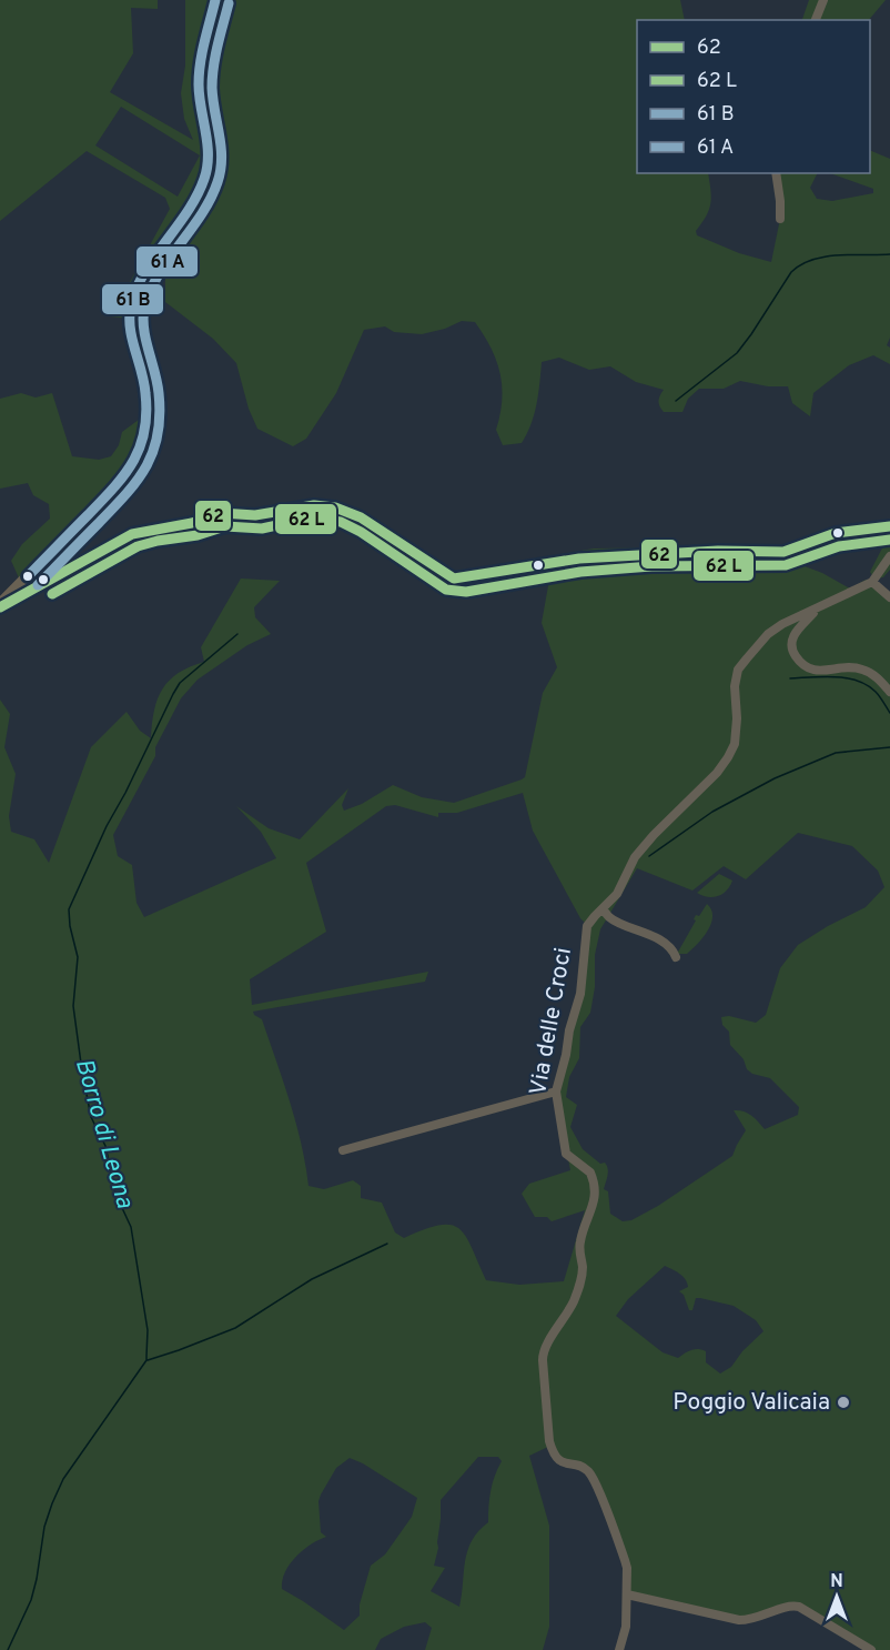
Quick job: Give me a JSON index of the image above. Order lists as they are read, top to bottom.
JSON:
{
  "streets": {
    "street": ["Via delle Croci"]
  },
  "water": ["Borro di Leona"],
  "places": ["Poggio Valicaia"],
  "lines": ["transit line 62"],
  "legend": [
    "62",
    "62 L",
    "61 B",
    "61 A"
  ],
  "north": "top"
}
